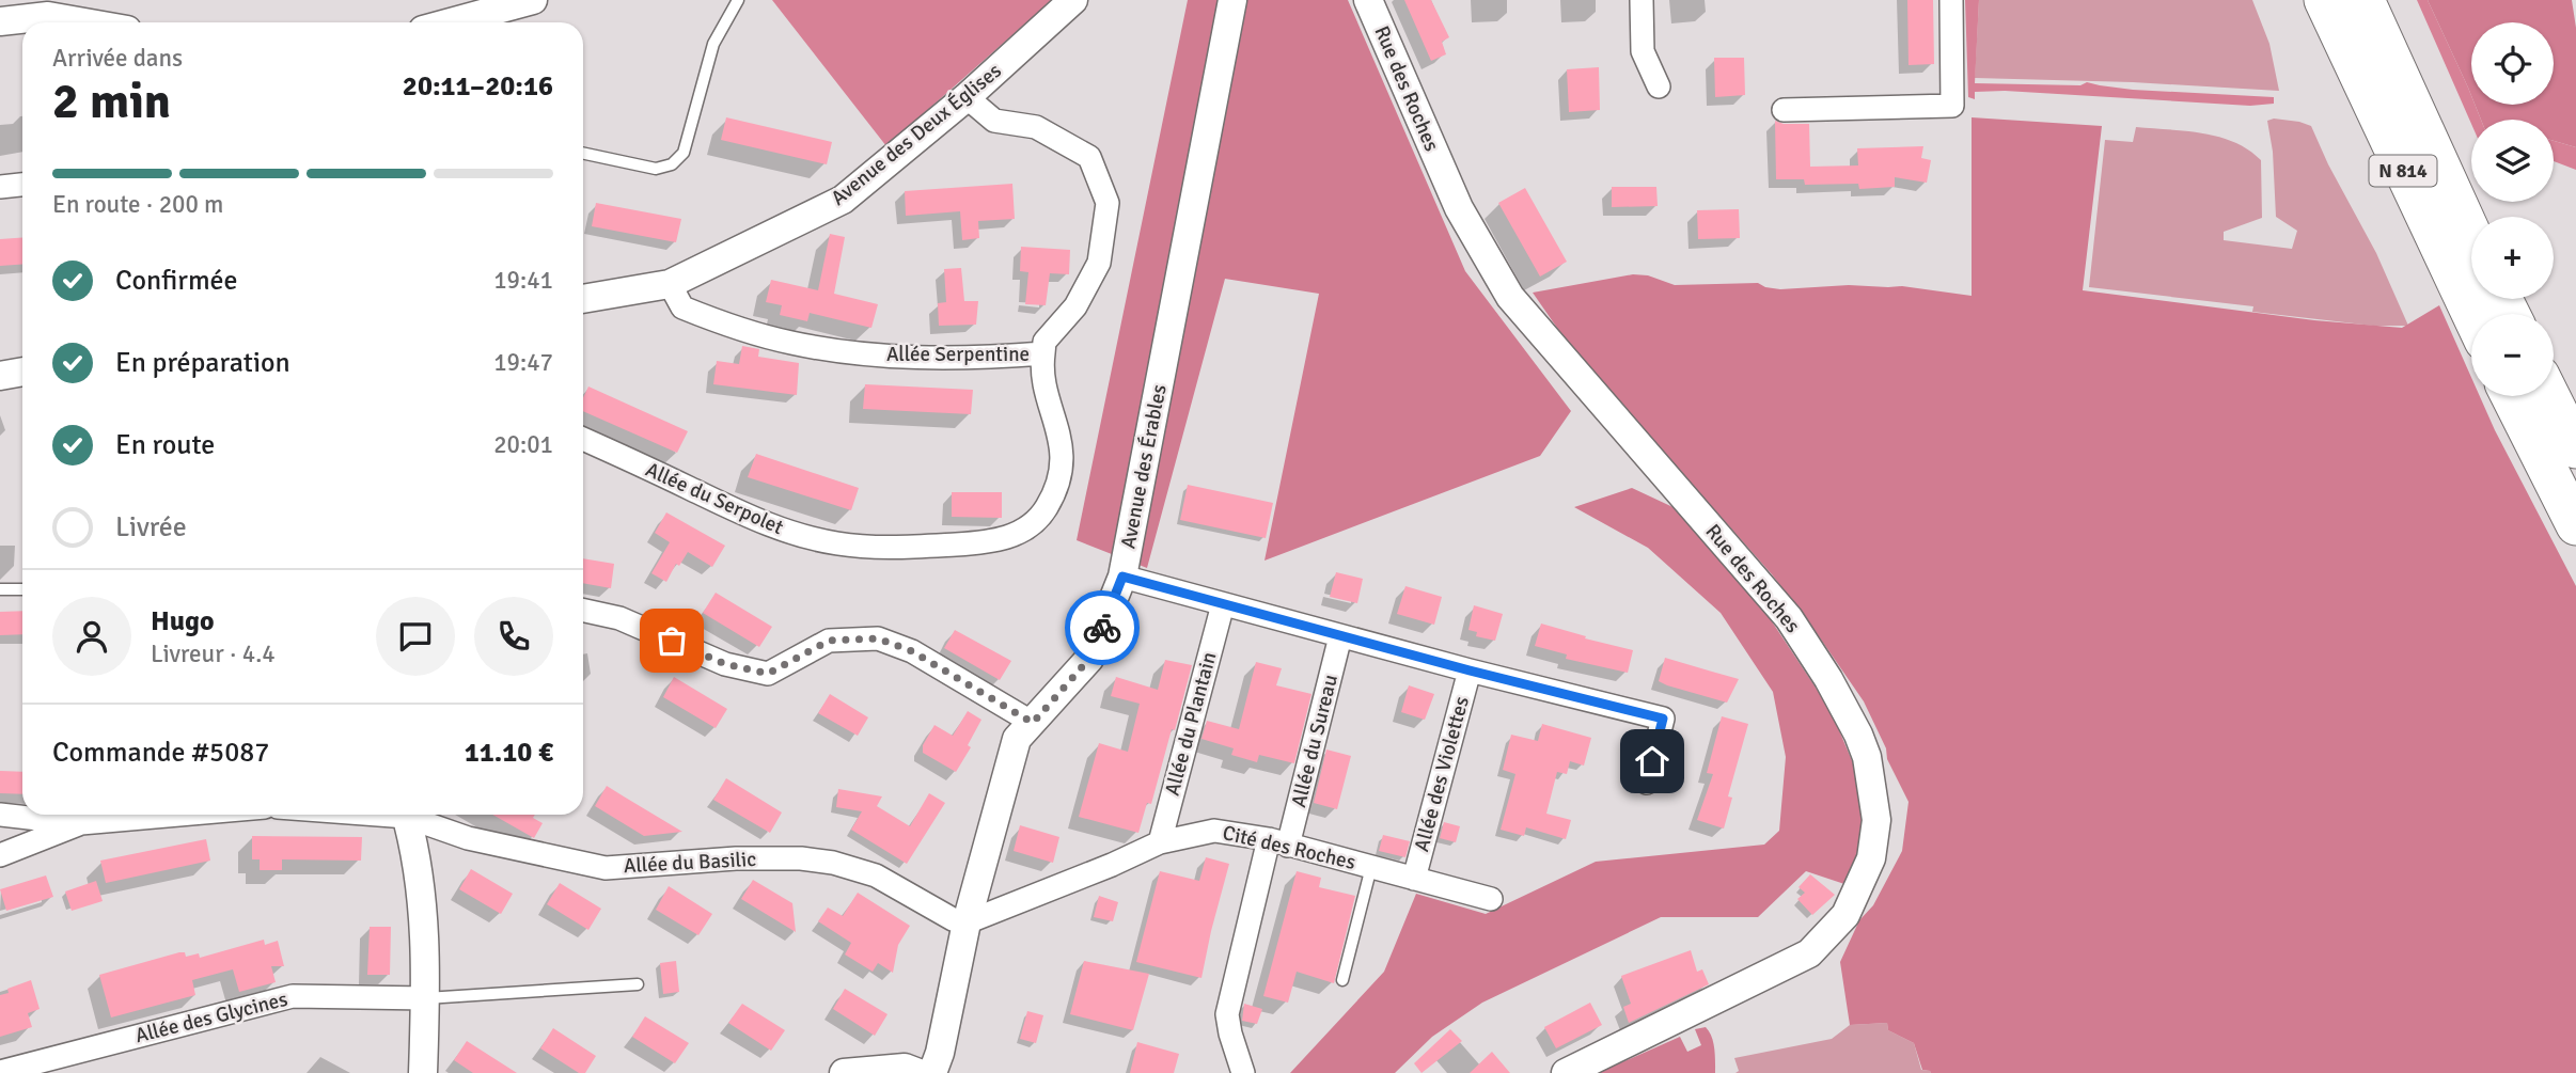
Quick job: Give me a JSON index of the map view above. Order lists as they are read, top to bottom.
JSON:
{
  "streets": {
    "highway": ["N 814"],
    "street": [
      "Rue des Roches",
      "Avenue des Deux Églises",
      "Allée Serpentine",
      "Avenue des Érables",
      "Allée du Serpolet",
      "Allée du Plantain",
      "Allée du Sureau",
      "Allée des Violettes",
      "Cité des Roches",
      "Allée du Basilic",
      "Allée des Glycines"
    ]
  },
  "crossings": [
    ["Avenue des Deux Églises", "Allée Serpentine"],
    ["Allée Serpentine", "Allée du Serpolet"],
    ["Avenue des Érables", "Cité des Roches"],
    ["Avenue des Érables", "Allée du Basilic"],
    ["Allée du Plantain", "Cité des Roches"],
    ["Allée du Sureau", "Cité des Roches"],
    ["Allée des Violettes", "Cité des Roches"],
    ["Cité des Roches", "Allée du Basilic"]
  ],
  "page": {
    "map_buttons": ["+", "−"],
    "heading": ["2 min", "Arrivée dans", "20:11–20:16"],
    "panel": [
      "Hugo",
      "Livreur · 4.4",
      "Commande #5087",
      "11.10 €"
    ],
    "bar": "En route · 200 m",
    "list": [
      ["Confirmée", "19:41"],
      ["En préparation", "19:47"],
      ["En route", "20:01"],
      "Livrée"
    ]
  }
}
